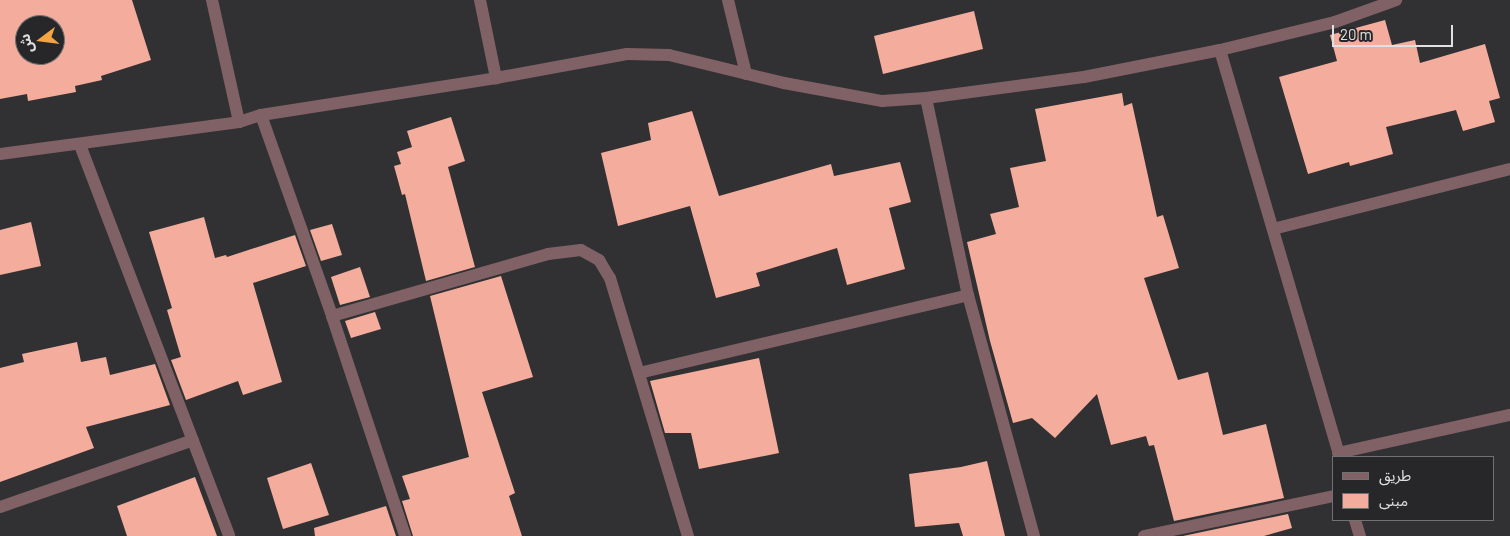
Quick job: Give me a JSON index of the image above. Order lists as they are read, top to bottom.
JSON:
{
  "legend": ["طريق", "مبنى"],
  "scale_bar": "20 m",
  "north": "left"
}
